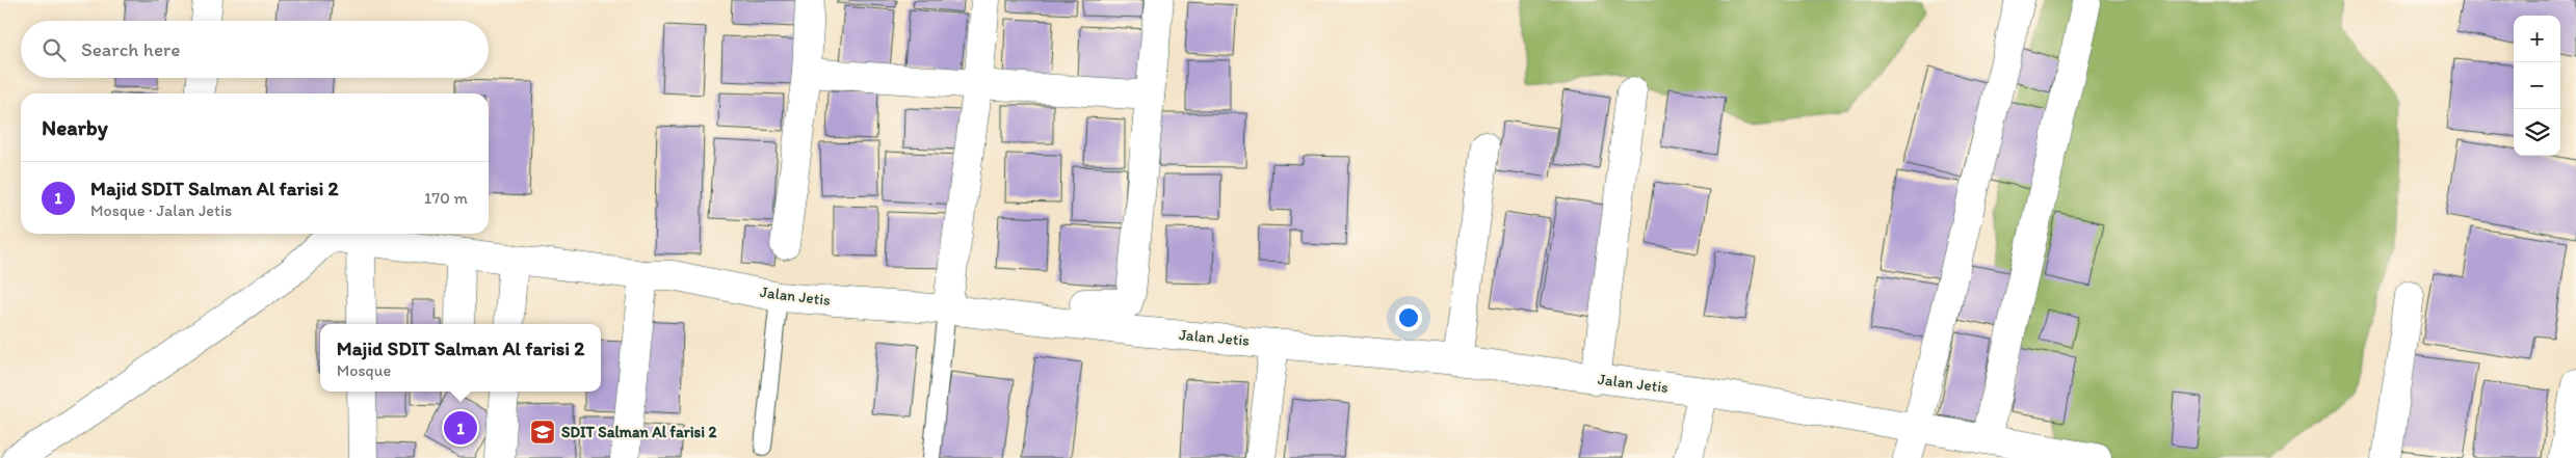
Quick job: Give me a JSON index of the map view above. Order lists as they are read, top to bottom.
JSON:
{
  "streets": {
    "street": ["Jalan Jetis"]
  },
  "places": {
    "school or university": ["SDIT Salman Al farisi 2"]
  },
  "page": {
    "map_buttons": ["+", "−"],
    "search": "Search here",
    "heading": "Nearby",
    "list": [
      {
        "mark": "1",
        "name": "Majid SDIT Salman Al farisi 2",
        "note": "Mosque · Jalan Jetis",
        "value": "170 m"
      }
    ],
    "popup": ["Majid SDIT Salman Al farisi 2", "Mosque"],
    "pins": "1"
  }
}
